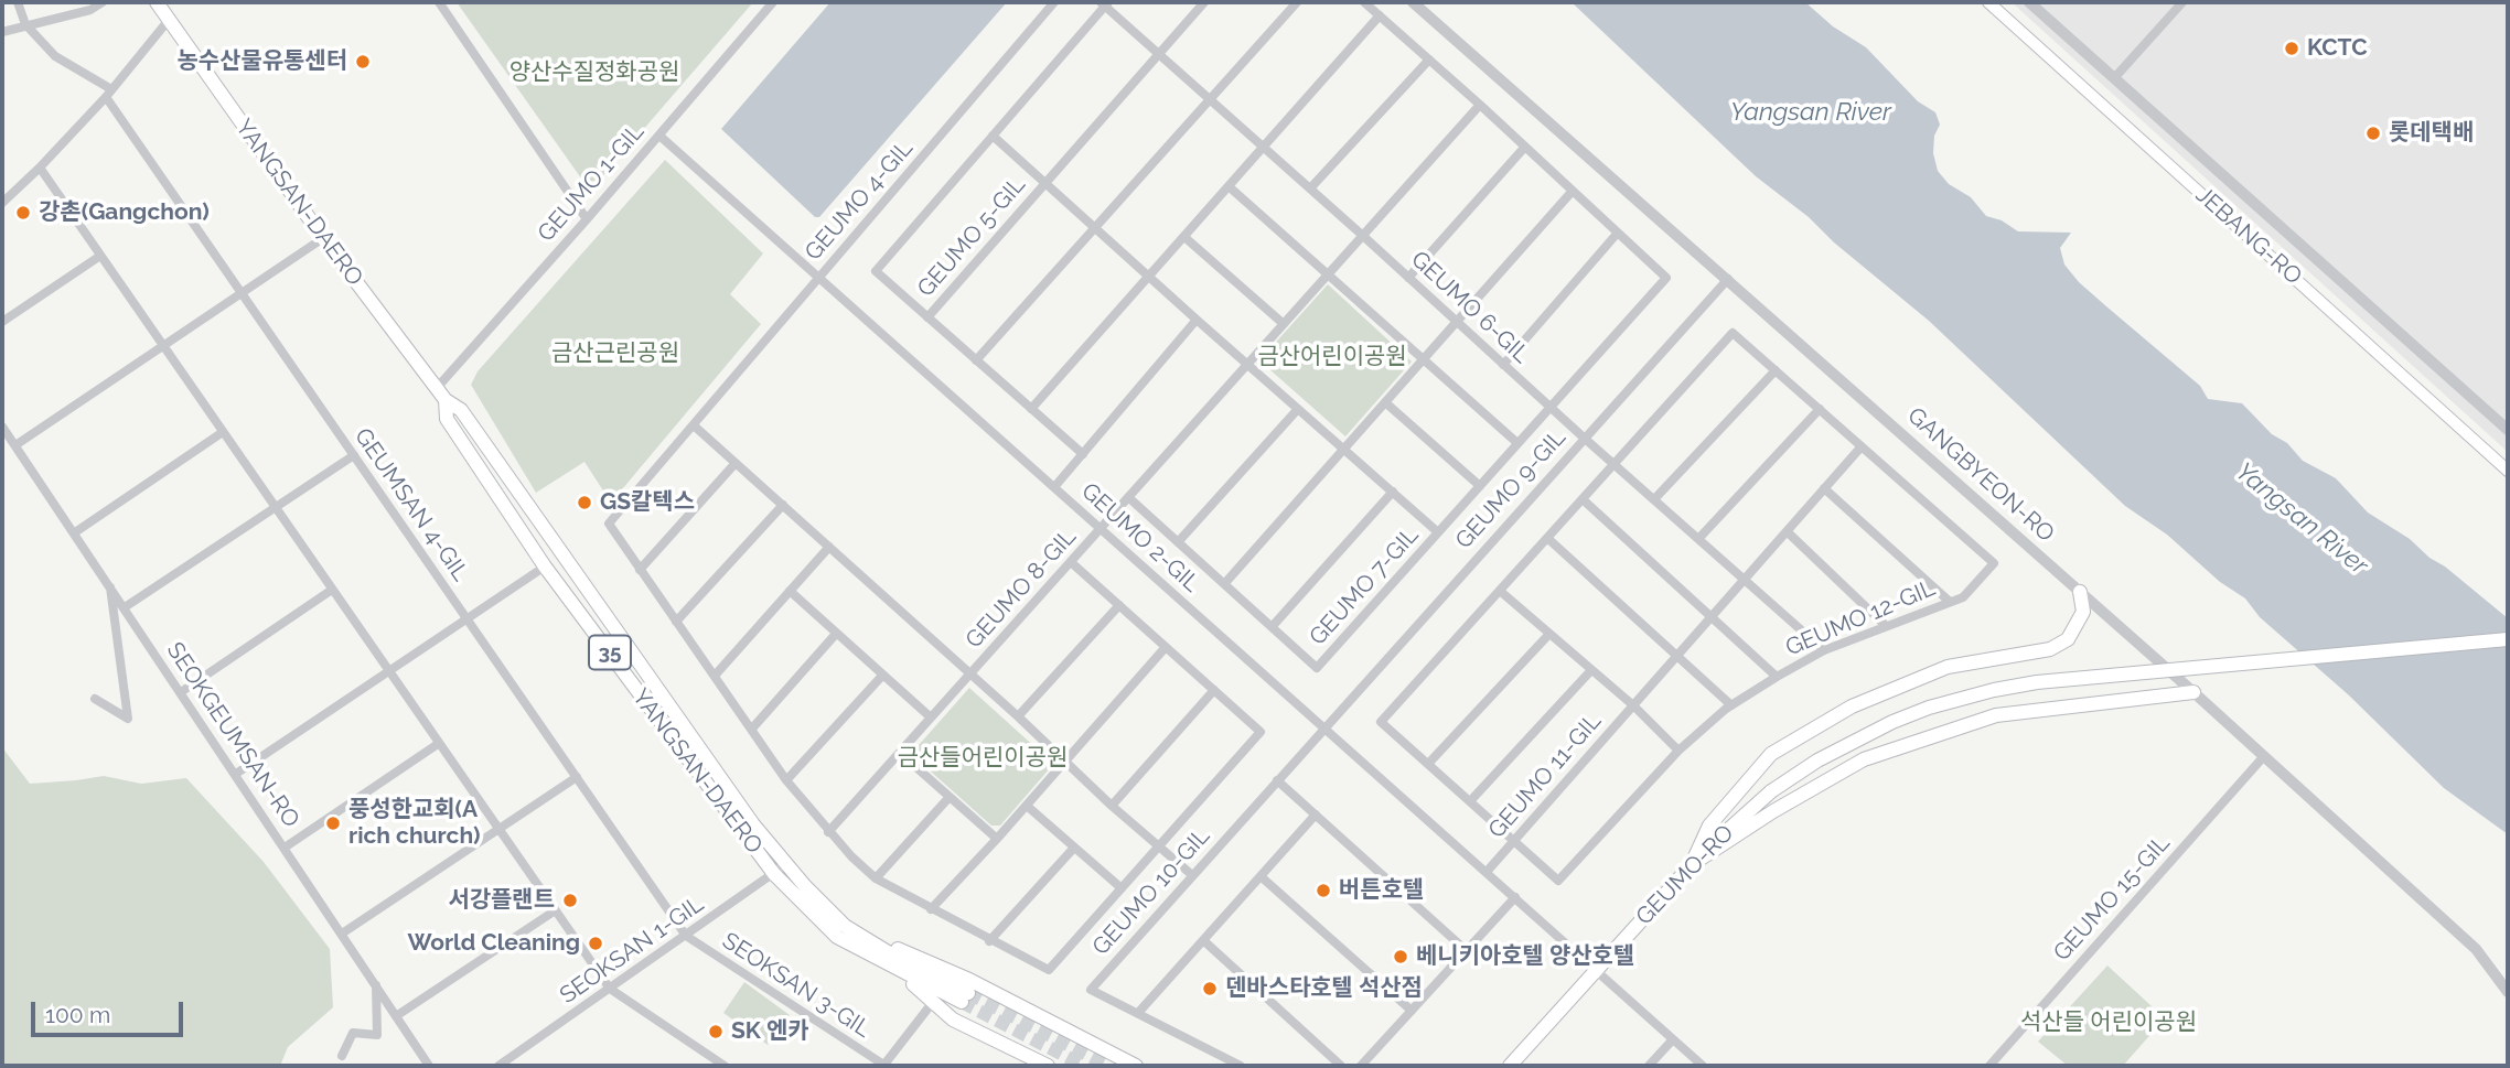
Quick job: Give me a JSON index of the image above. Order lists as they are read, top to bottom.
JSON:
{
  "streets": {
    "main road": [
      "YANGSAN-DAERO",
      "JEBANG-RO",
      "35",
      "GEUMO-RO"
    ],
    "street": [
      "GEUMO 1-GIL",
      "GEUMO 4-GIL",
      "GEUMO 5-GIL",
      "GEUMO 6-GIL",
      "GANGBYEON-RO",
      "GEUMO 9-GIL",
      "GEUMSAN 4-GIL",
      "GEUMO 2-GIL",
      "GEUMO 7-GIL",
      "GEUMO 8-GIL",
      "GEUMO 12-GIL",
      "SEOKGEUMSAN-RO",
      "GEUMO 11-GIL",
      "GEUMO 10-GIL",
      "GEUMO 15-GIL",
      "SEOKSAN 1-GIL",
      "SEOKSAN 3-GIL"
    ]
  },
  "crossings": [
    ["GEUMO 1-GIL", "YANGSAN-DAERO"],
    ["GEUMO 1-GIL", "GEUMO 2-GIL"],
    ["GEUMO 4-GIL", "GEUMO 2-GIL"],
    ["GEUMO 4-GIL", "GEUMO 8-GIL"],
    ["YANGSAN-DAERO", "SEOKSAN 1-GIL"],
    ["GEUMO 5-GIL", "GEUMO 6-GIL"],
    ["GEUMO 6-GIL", "GEUMO 9-GIL"],
    ["GEUMO 6-GIL", "GEUMO 7-GIL"],
    ["GEUMO 6-GIL", "GEUMO 12-GIL"],
    ["GANGBYEON-RO", "GEUMO 9-GIL"],
    ["GANGBYEON-RO", "GEUMO 15-GIL"],
    ["GEUMO 9-GIL", "GEUMO 2-GIL"],
    ["GEUMO 9-GIL", "GEUMO 10-GIL"],
    ["GEUMSAN 4-GIL", "SEOKSAN 1-GIL"],
    ["GEUMSAN 4-GIL", "SEOKSAN 3-GIL"],
    ["GEUMO 2-GIL", "GEUMO 8-GIL"],
    ["GEUMO 2-GIL", "GEUMO 11-GIL"],
    ["GEUMO 2-GIL", "GEUMO-RO"],
    ["GEUMO 2-GIL", "GEUMO 10-GIL"],
    ["GEUMO 12-GIL", "GEUMO 11-GIL"],
    ["SEOKSAN 1-GIL", "SEOKSAN 3-GIL"]
  ],
  "water": ["Yangsan River"],
  "parks": [
    "양산수질정화공원",
    "금산근린공원",
    "금산어린이공원",
    "금산들어린이공원",
    "석산들 어린이공원"
  ],
  "places": [
    "KCTC",
    "농수산물유통센터",
    "롯데택배",
    "강촌(Gangchon)",
    "GS칼텍스",
    "풍성한교회(A rich church)",
    "버튼호텔",
    "서강플랜트",
    "World Cleaning",
    "베니키아호텔 양산호텔",
    "덴바스타호텔 석산점",
    "SK 엔카"
  ],
  "scale_bar": "100 m"
}
